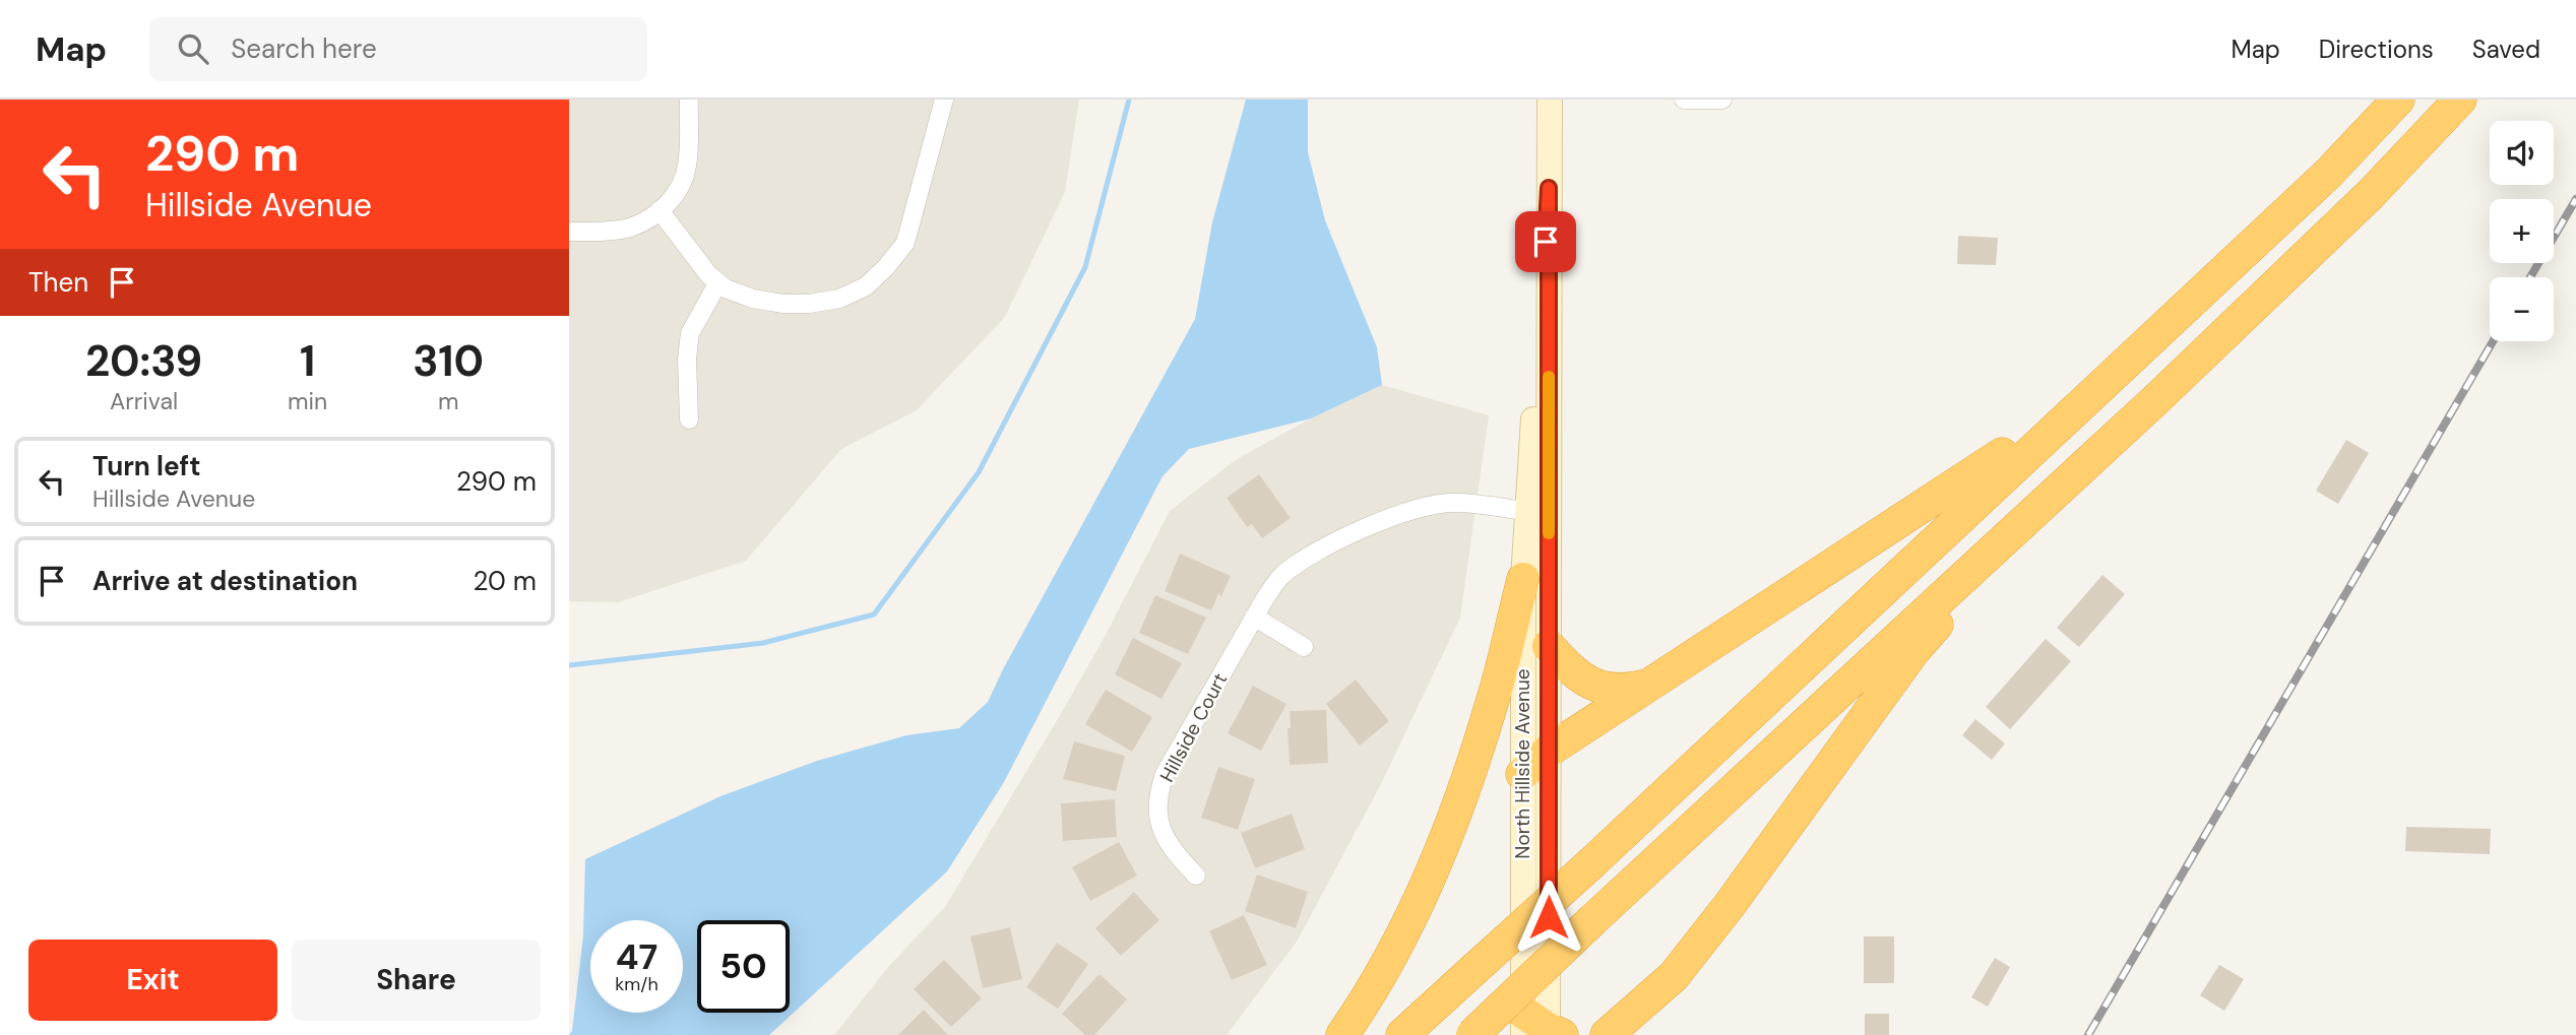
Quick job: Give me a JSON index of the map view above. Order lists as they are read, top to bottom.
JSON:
{
  "streets": {
    "main road": ["North Hillside Avenue"],
    "street": ["Hillside Court"]
  },
  "crossings": [
    ["Hillside Court", "North Hillside Avenue"]
  ],
  "page": {
    "header": "Map",
    "search": "Search here",
    "nav": ["Map", "Directions", "Saved"],
    "turn": ["290 m", "Hillside Avenue"],
    "map_buttons": ["+", "−"],
    "then": "Then",
    "eta": [
      "20:39",
      "Arrival",
      "1",
      "min",
      "310",
      "m"
    ],
    "list": [
      {
        "name": "Turn left",
        "note": "Hillside Avenue",
        "value": "290 m"
      },
      {
        "name": "Arrive at destination",
        "value": "20 m"
      }
    ],
    "speed": "47 km/h",
    "limit": "50",
    "buttons": ["Exit", "Share"]
  }
}
